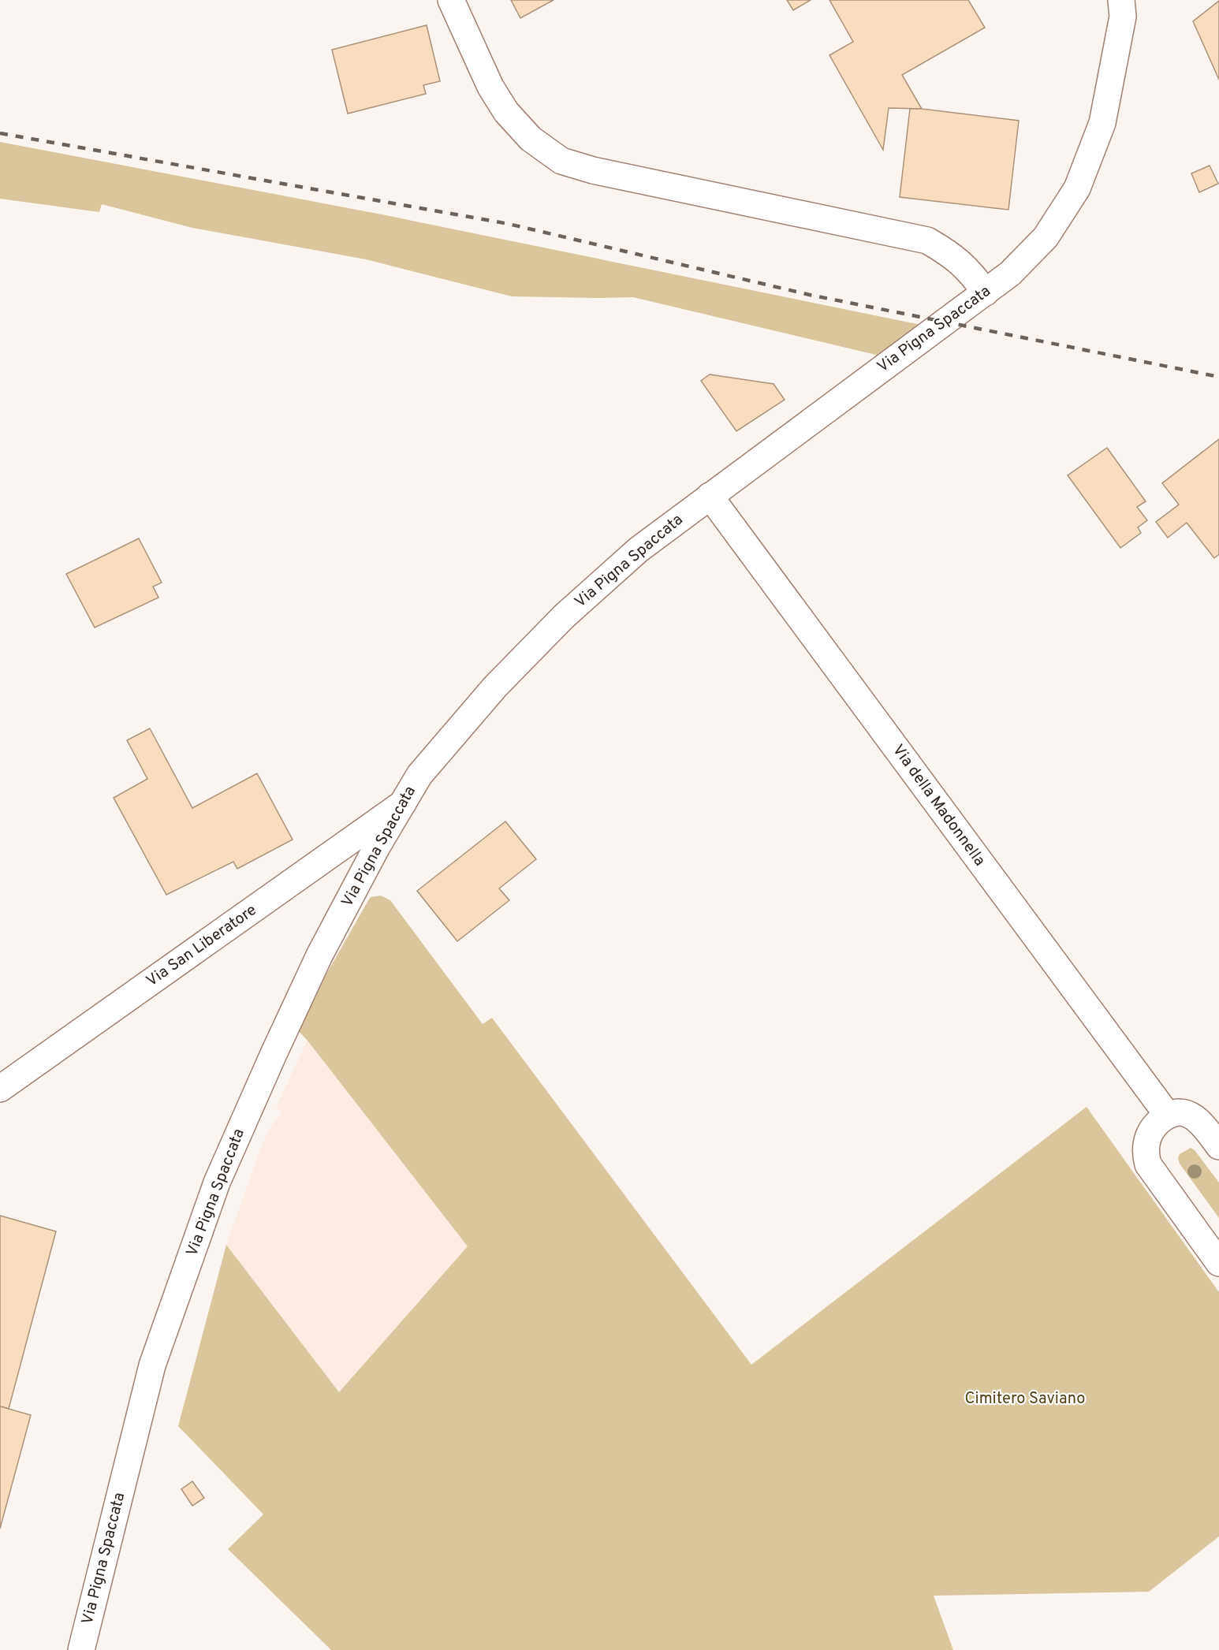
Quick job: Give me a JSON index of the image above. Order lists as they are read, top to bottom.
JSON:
{
  "streets": {
    "street": ["Via Pigna Spaccata", "Via della Madonnella", "Via San Liberatore"]
  },
  "crossings": [
    ["Via Pigna Spaccata", "Via della Madonnella"],
    ["Via Pigna Spaccata", "Via San Liberatore"]
  ],
  "parks": ["Cimitero Saviano"]
}
